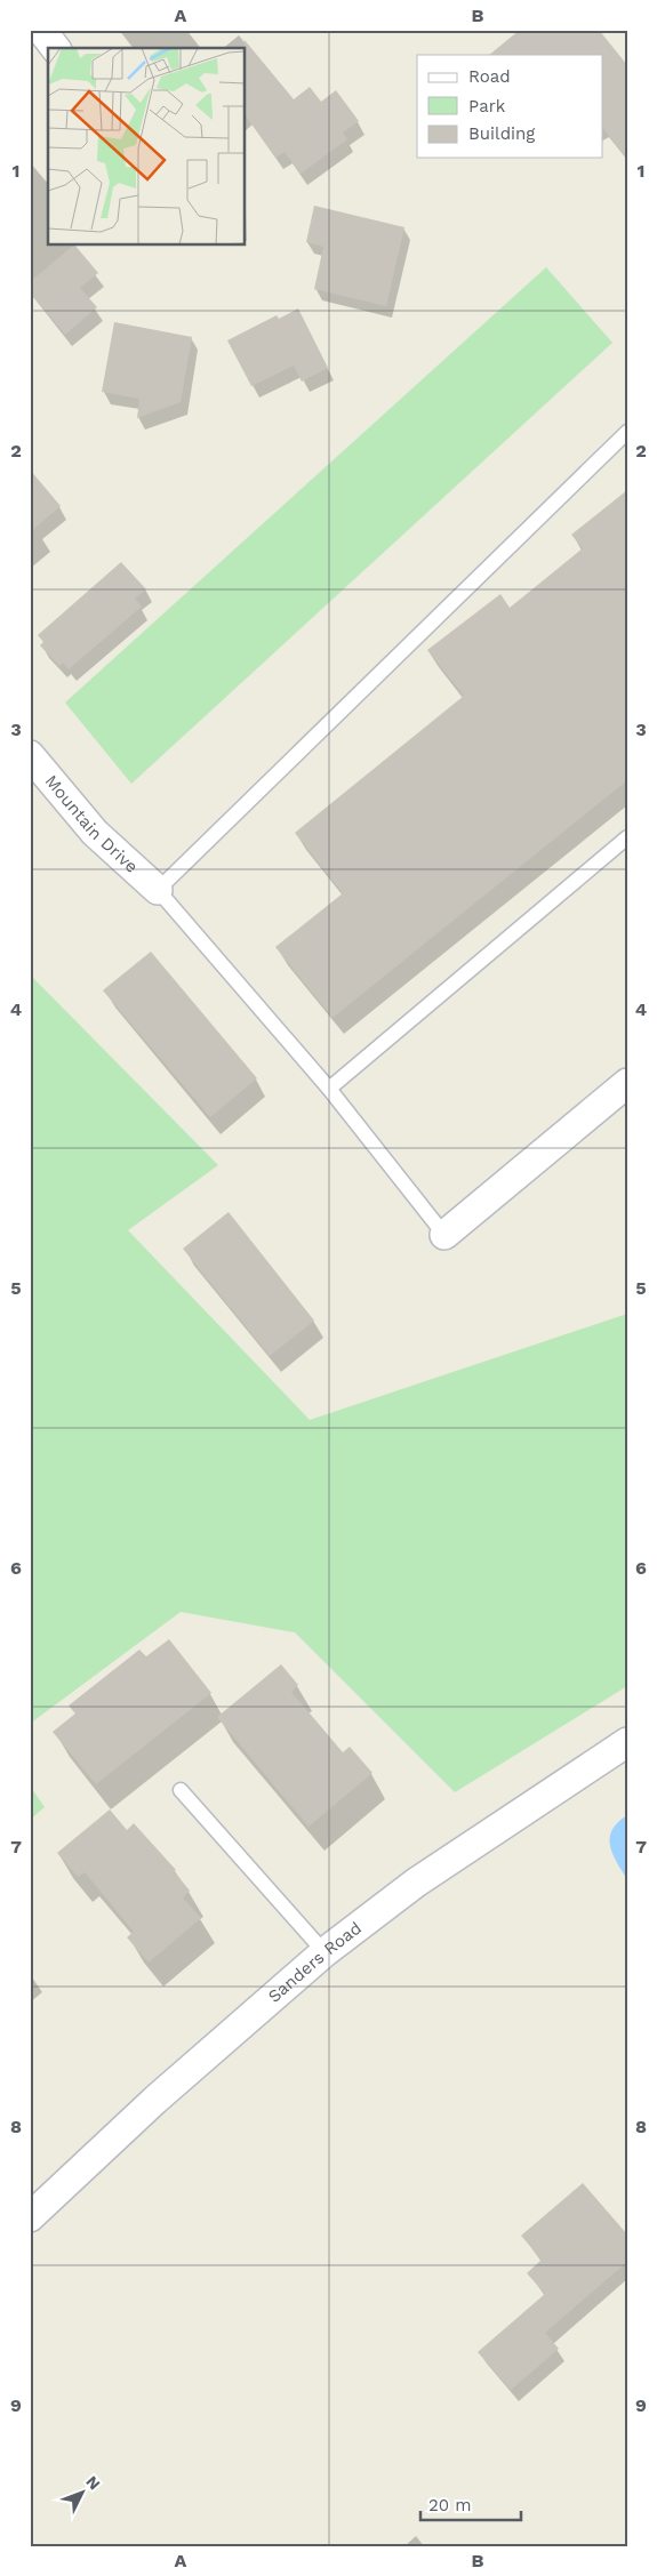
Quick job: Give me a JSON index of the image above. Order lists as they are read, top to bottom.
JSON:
{
  "streets": {
    "street": ["Mountain Drive", "Sanders Road"]
  },
  "legend": ["Road", "Park", "Building"],
  "scale_bar": "20 m",
  "north": "top right",
  "grid": {
    "columns": ["A", "B"],
    "rows": [
      "1",
      "2",
      "3",
      "4",
      "5",
      "6",
      "7",
      "8",
      "9"
    ]
  }
}
